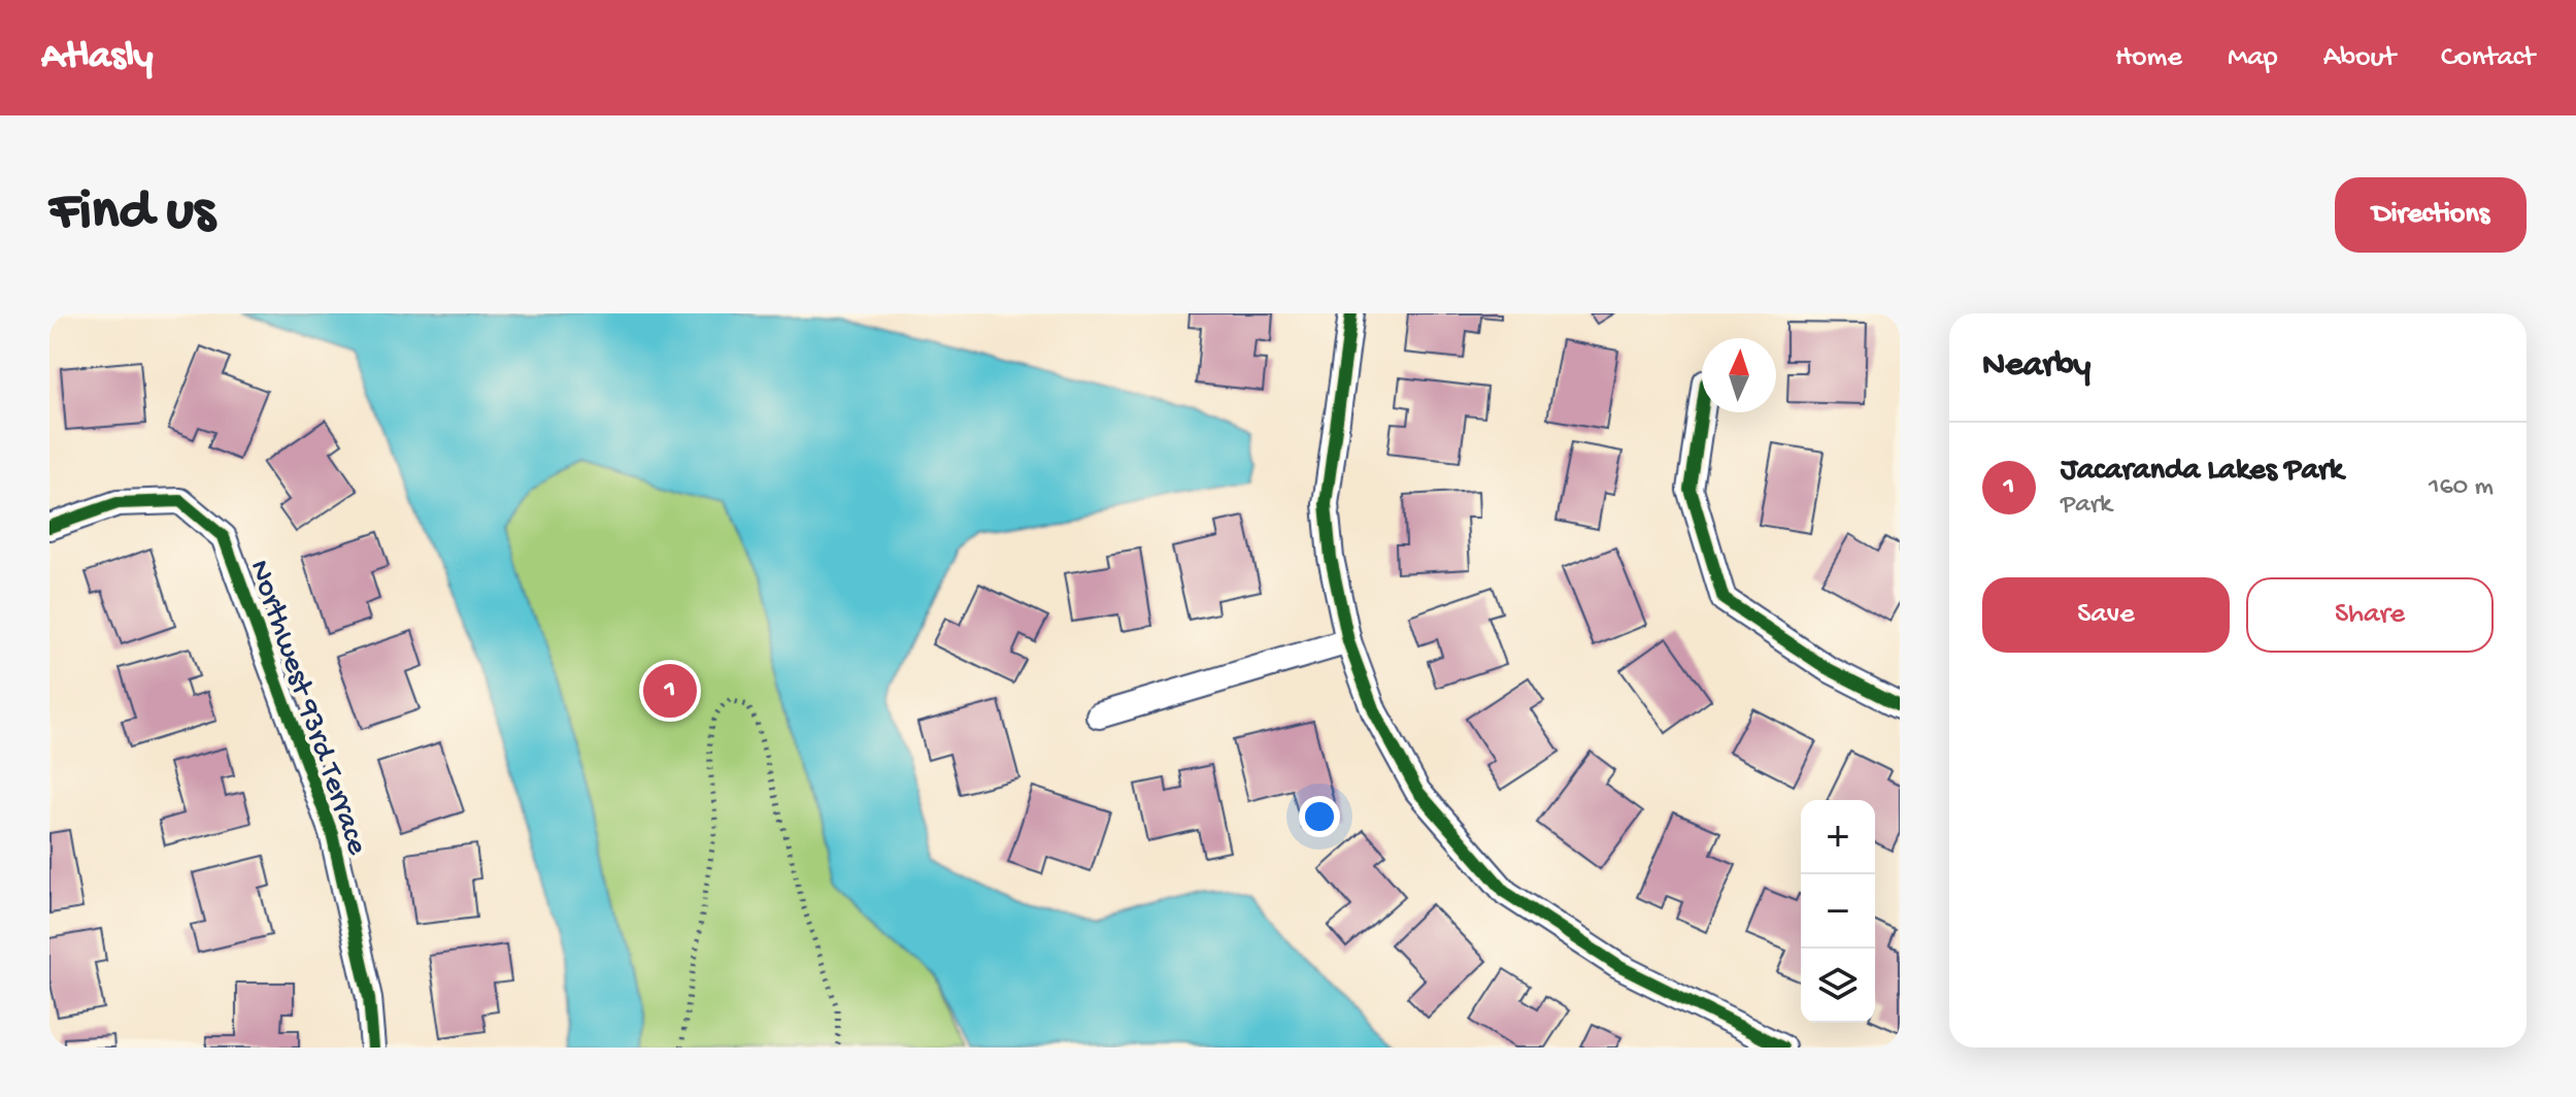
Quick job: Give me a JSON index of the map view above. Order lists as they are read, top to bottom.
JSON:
{
  "streets": {
    "street": ["Northwest 93rd Terrace"]
  },
  "north": "top",
  "page": {
    "header": "Atlasly",
    "nav": [
      "Home",
      "Map",
      "About",
      "Contact"
    ],
    "buttons": [
      "Directions",
      ["Save", "Share"]
    ],
    "title": "Find us",
    "heading": "Nearby",
    "list": [
      {
        "mark": "1",
        "name": "Jacaranda Lakes Park",
        "note": "Park",
        "value": "160 m"
      }
    ],
    "pins": "1",
    "map_buttons": ["+", "−"]
  }
}
